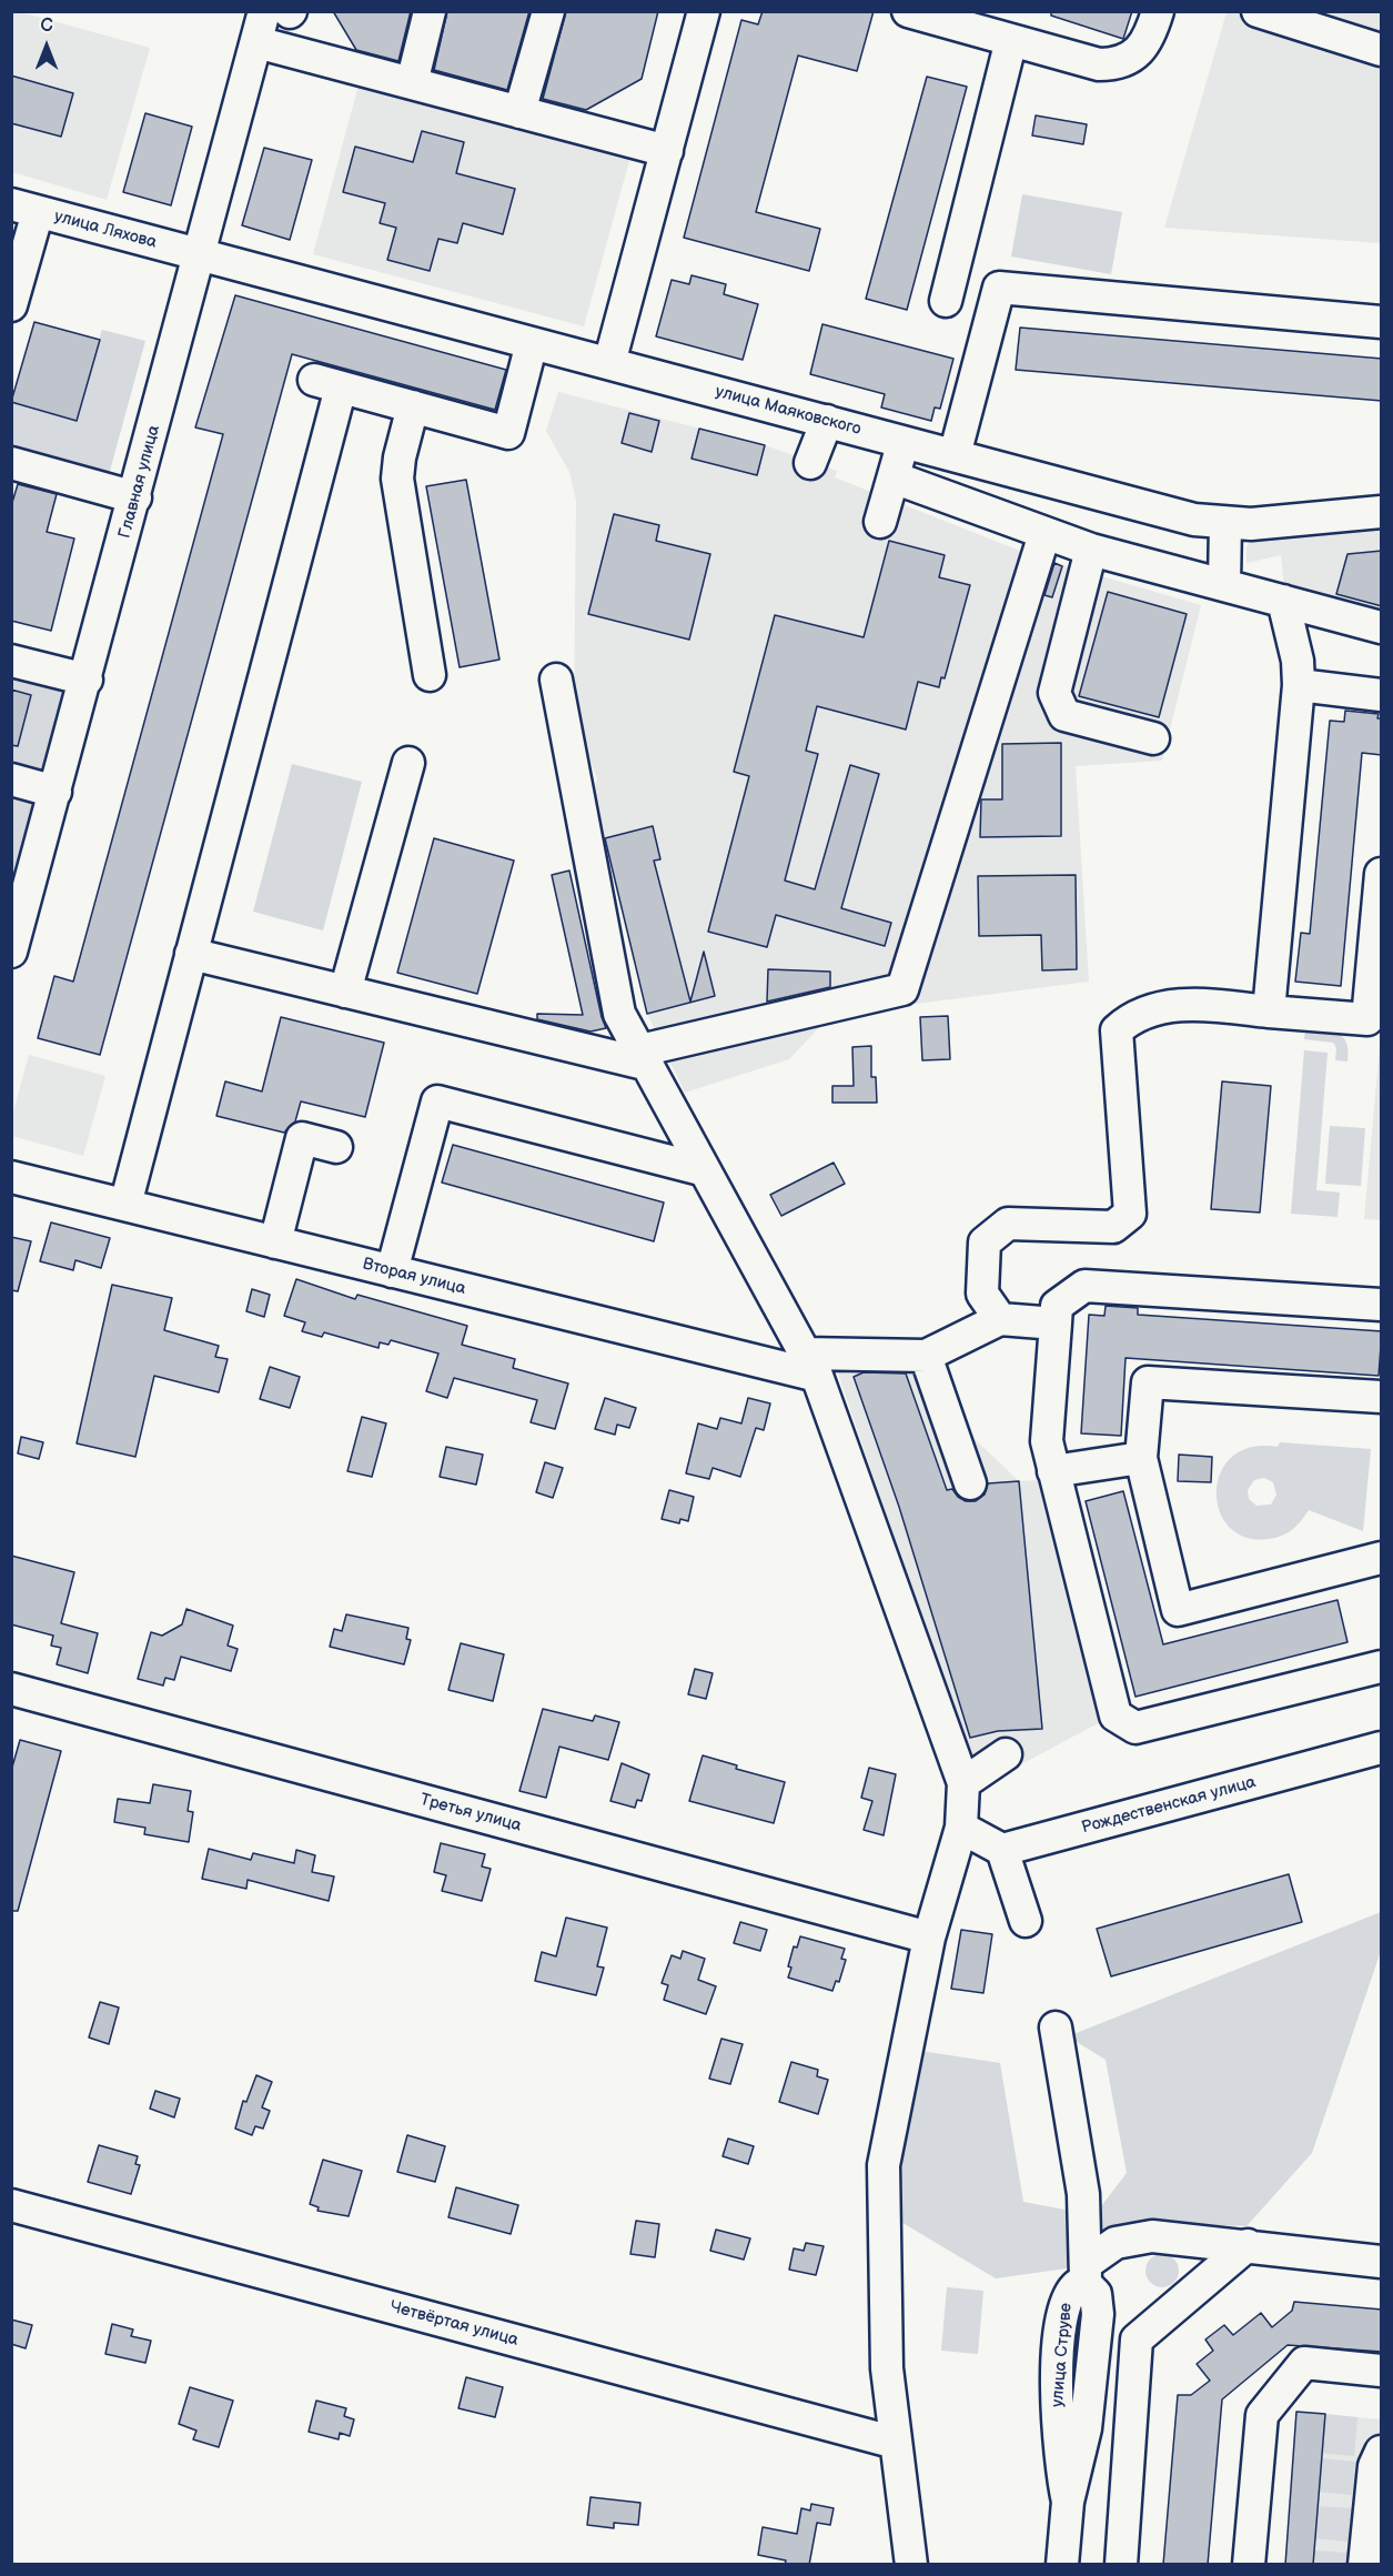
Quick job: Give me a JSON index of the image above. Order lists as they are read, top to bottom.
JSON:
{
  "streets": {
    "street": [
      "улица Ляхова",
      "улица Маяковского",
      "Главная улица",
      "Вторая улица",
      "Рождественская улица",
      "Третья улица",
      "Четвёртая улица",
      "улица Струве"
    ]
  },
  "crossings": [
    ["улица Ляхова", "улица Маяковского"],
    ["улица Ляхова", "Главная улица"],
    ["улица Маяковского", "Главная улица"]
  ],
  "north": "top"
}
